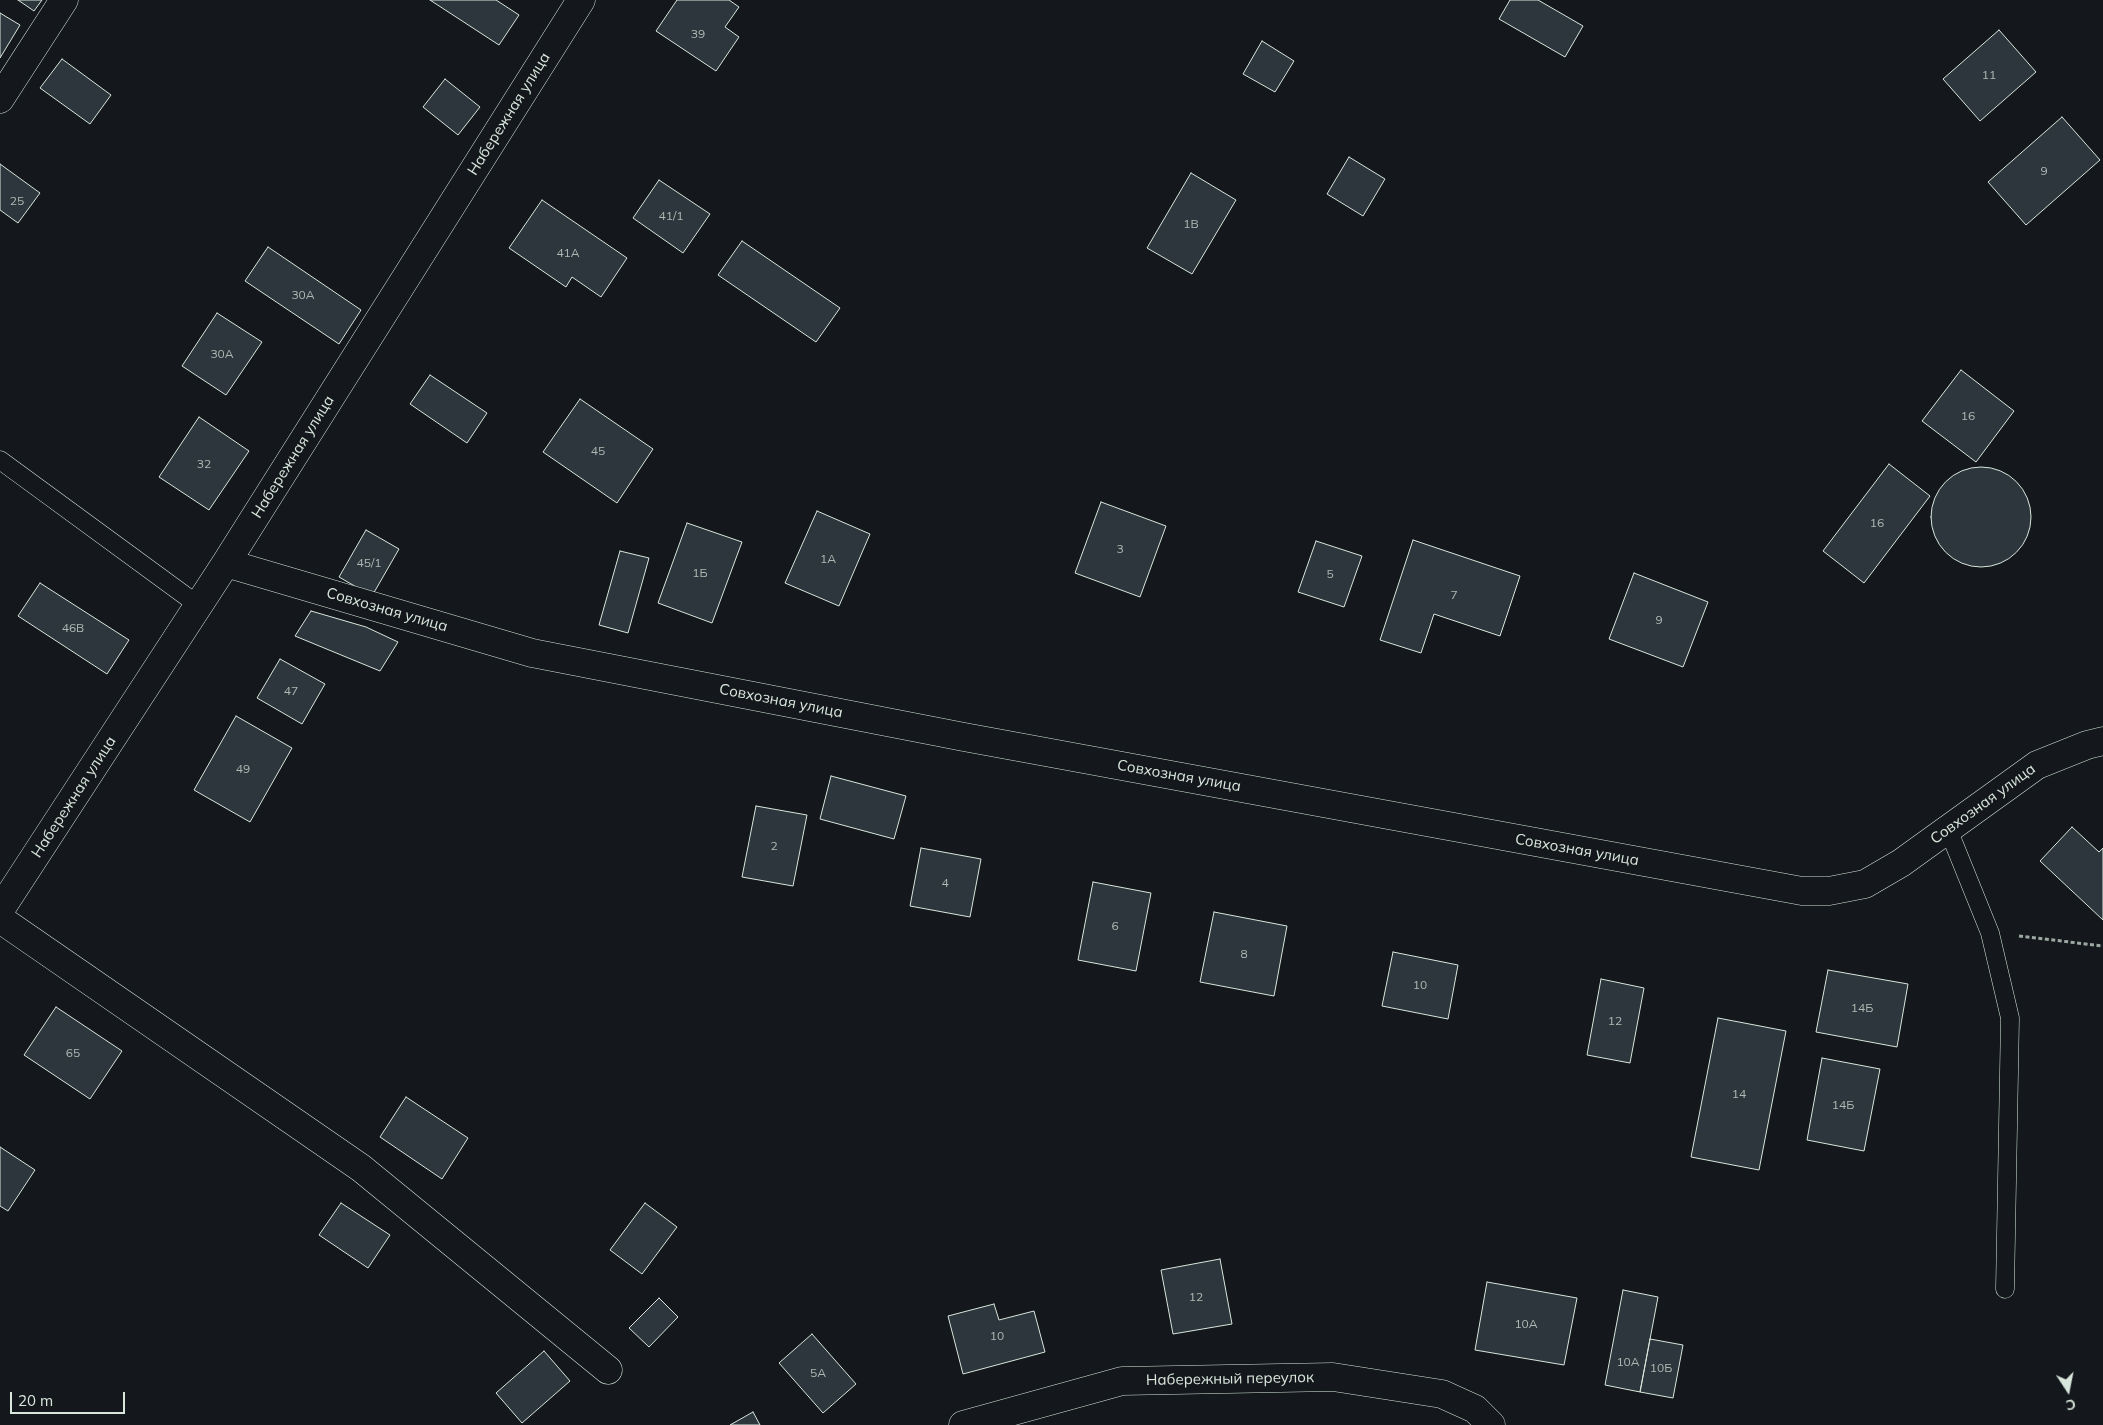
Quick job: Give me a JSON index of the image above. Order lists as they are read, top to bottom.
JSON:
{
  "streets": {
    "street": ["Набережная улица", "Совхозная улица", "Набережный переулок"]
  },
  "crossings": [
    ["Набережная улица", "Совхозная улица"]
  ],
  "house_numbers": [
    "39",
    "11",
    "9",
    "25",
    "41/1",
    "1В",
    "41А",
    "30А",
    "30А",
    "16",
    "45",
    "32",
    "16",
    "3",
    "1А",
    "45/1",
    "1Б",
    "5",
    "7",
    "9",
    "46В",
    "47",
    "49",
    "2",
    "4",
    "6",
    "8",
    "10",
    "14Б",
    "12",
    "65",
    "14",
    "14Б",
    "12",
    "10А",
    "10",
    "10А",
    "10Б",
    "5А"
  ],
  "scale_bar": "20 m",
  "north": "bottom"
}
